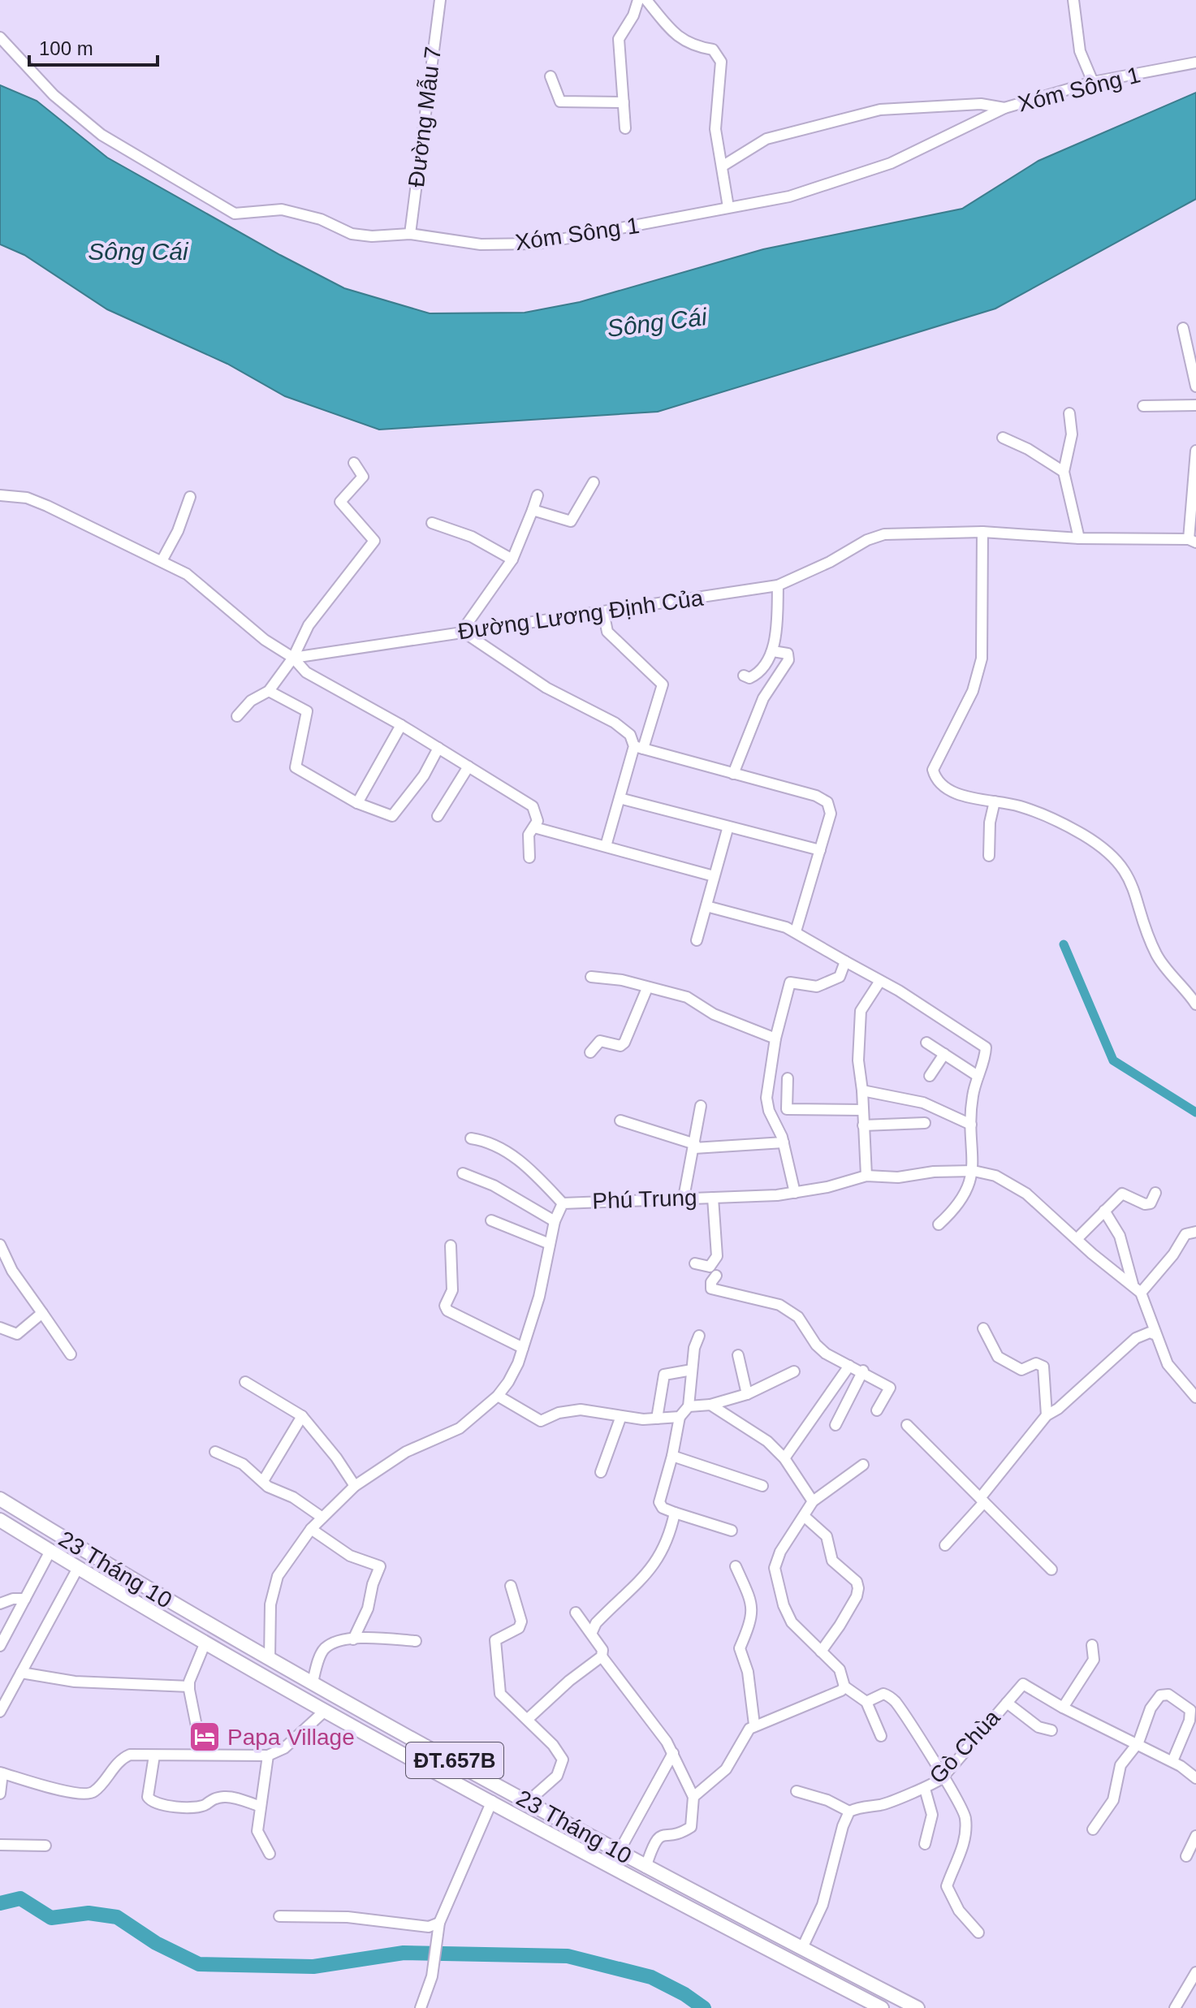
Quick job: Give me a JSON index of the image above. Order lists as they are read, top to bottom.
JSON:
{
  "streets": {
    "main road": ["23 Tháng 10", "ĐT.657B"],
    "street": [
      "Xóm Sông 1",
      "Đường Mẫu 7",
      "Đường Lương Định Của",
      "Phú Trung",
      "Gò Chùa"
    ]
  },
  "crossings": [
    ["Xóm Sông 1", "Đường Mẫu 7"],
    ["Phú Trung", "23 Tháng 10"]
  ],
  "water": ["Sông Cái"],
  "places": {
    "hotel": ["Papa Village"]
  },
  "scale_bar": "100 m"
}
